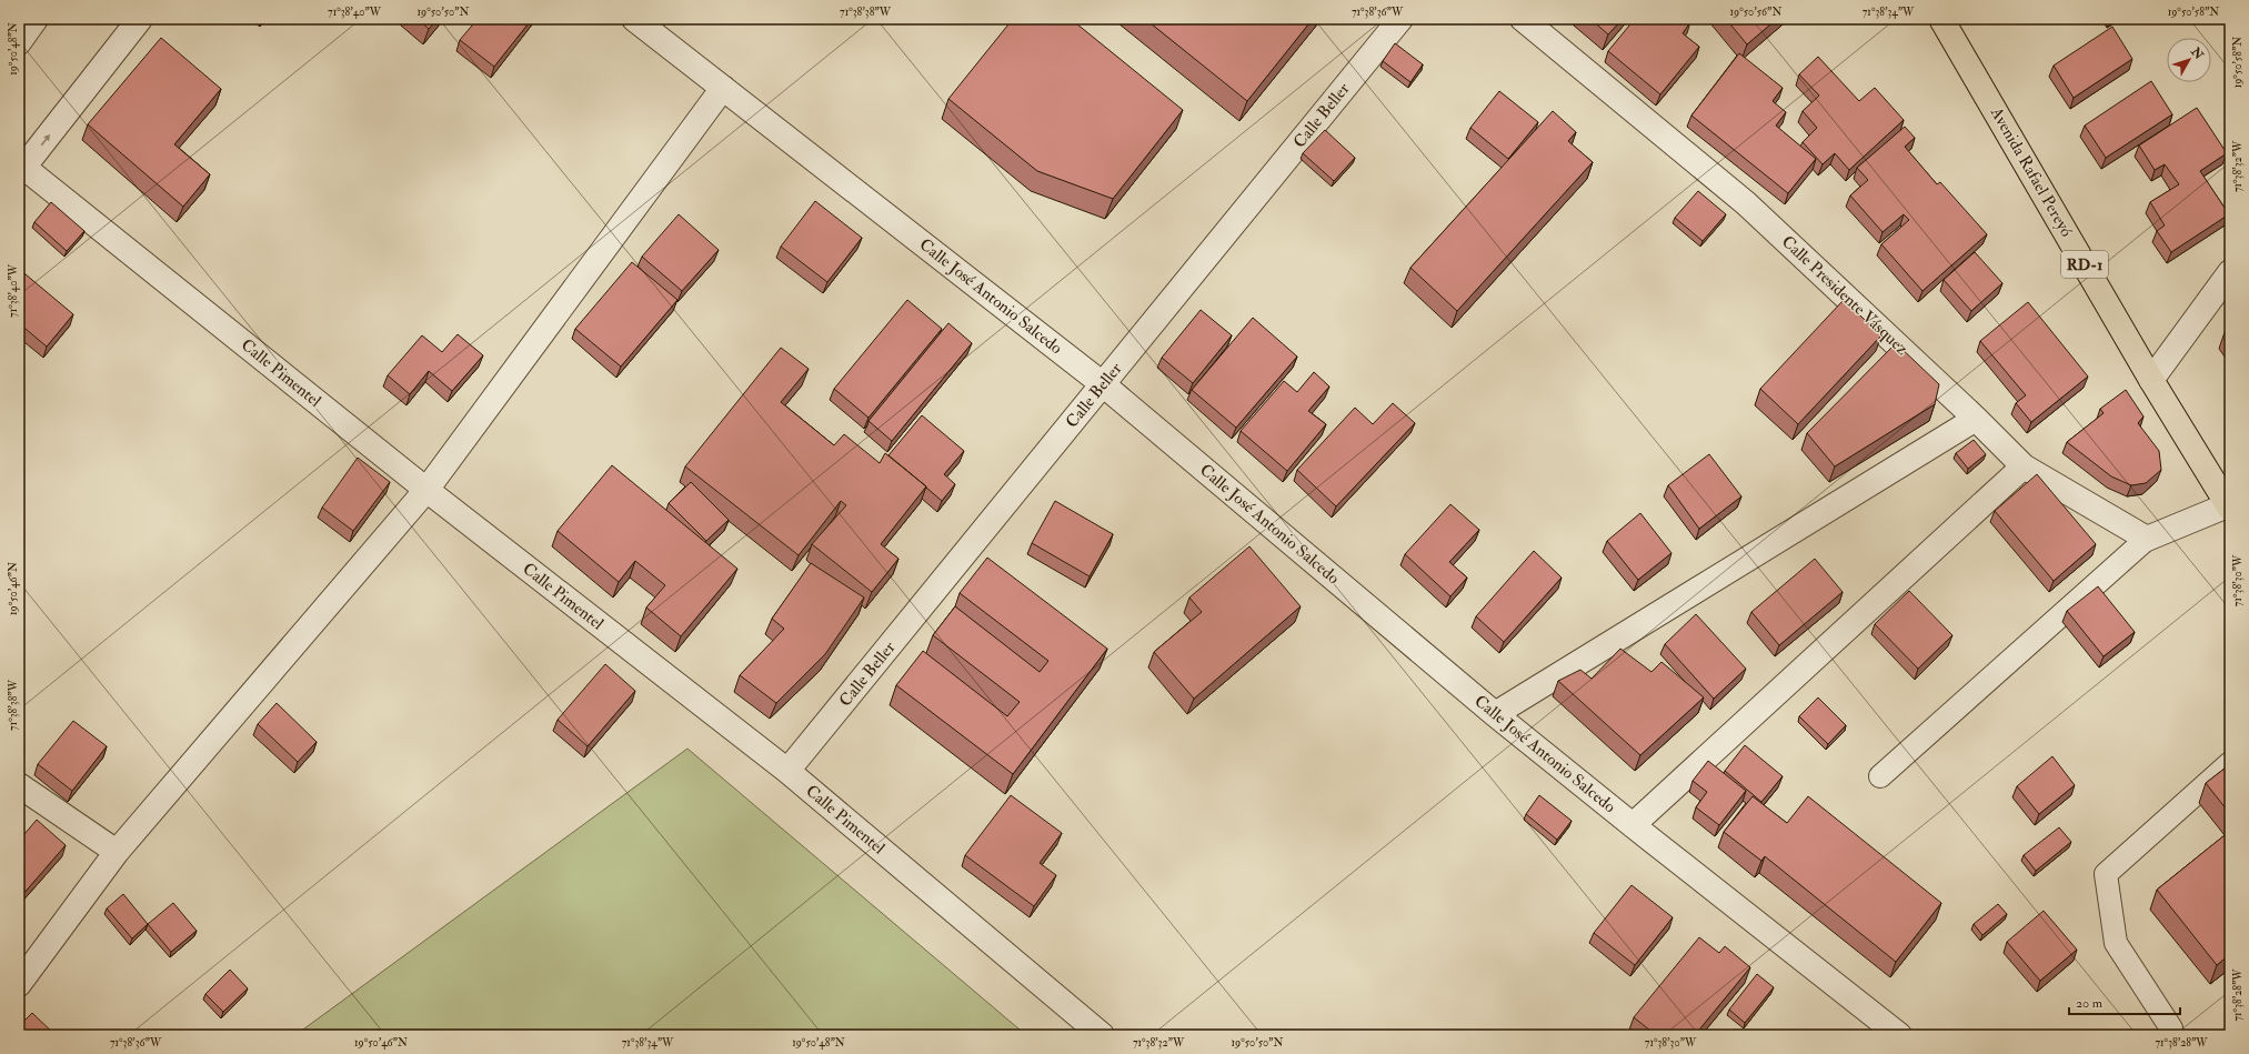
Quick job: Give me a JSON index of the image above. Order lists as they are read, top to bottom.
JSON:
{
  "streets": {
    "main road": ["Avenida Rafael Pereyó", "RD-1"],
    "street": [
      "Calle Beller",
      "Calle Presidente Vásquez",
      "Calle José Antonio Salcedo",
      "Calle Pimentel"
    ]
  },
  "crossings": [
    ["Calle Beller", "Calle José Antonio Salcedo"],
    ["Calle Beller", "Calle Pimentel"]
  ],
  "scale_bar": "20 m",
  "north": "top right",
  "coordinates": [
    "71°38'40\"W",
    "19°50'50\"N",
    "71°38'38\"W",
    "71°38'36\"W",
    "19°50'56\"N",
    "71°38'34\"W",
    "19°50'58\"N",
    "19°50'48\"N",
    "71°38'32\"W",
    "71°38'30\"W",
    "19°50'46\"N",
    "71°38'28\"W"
  ]
}
